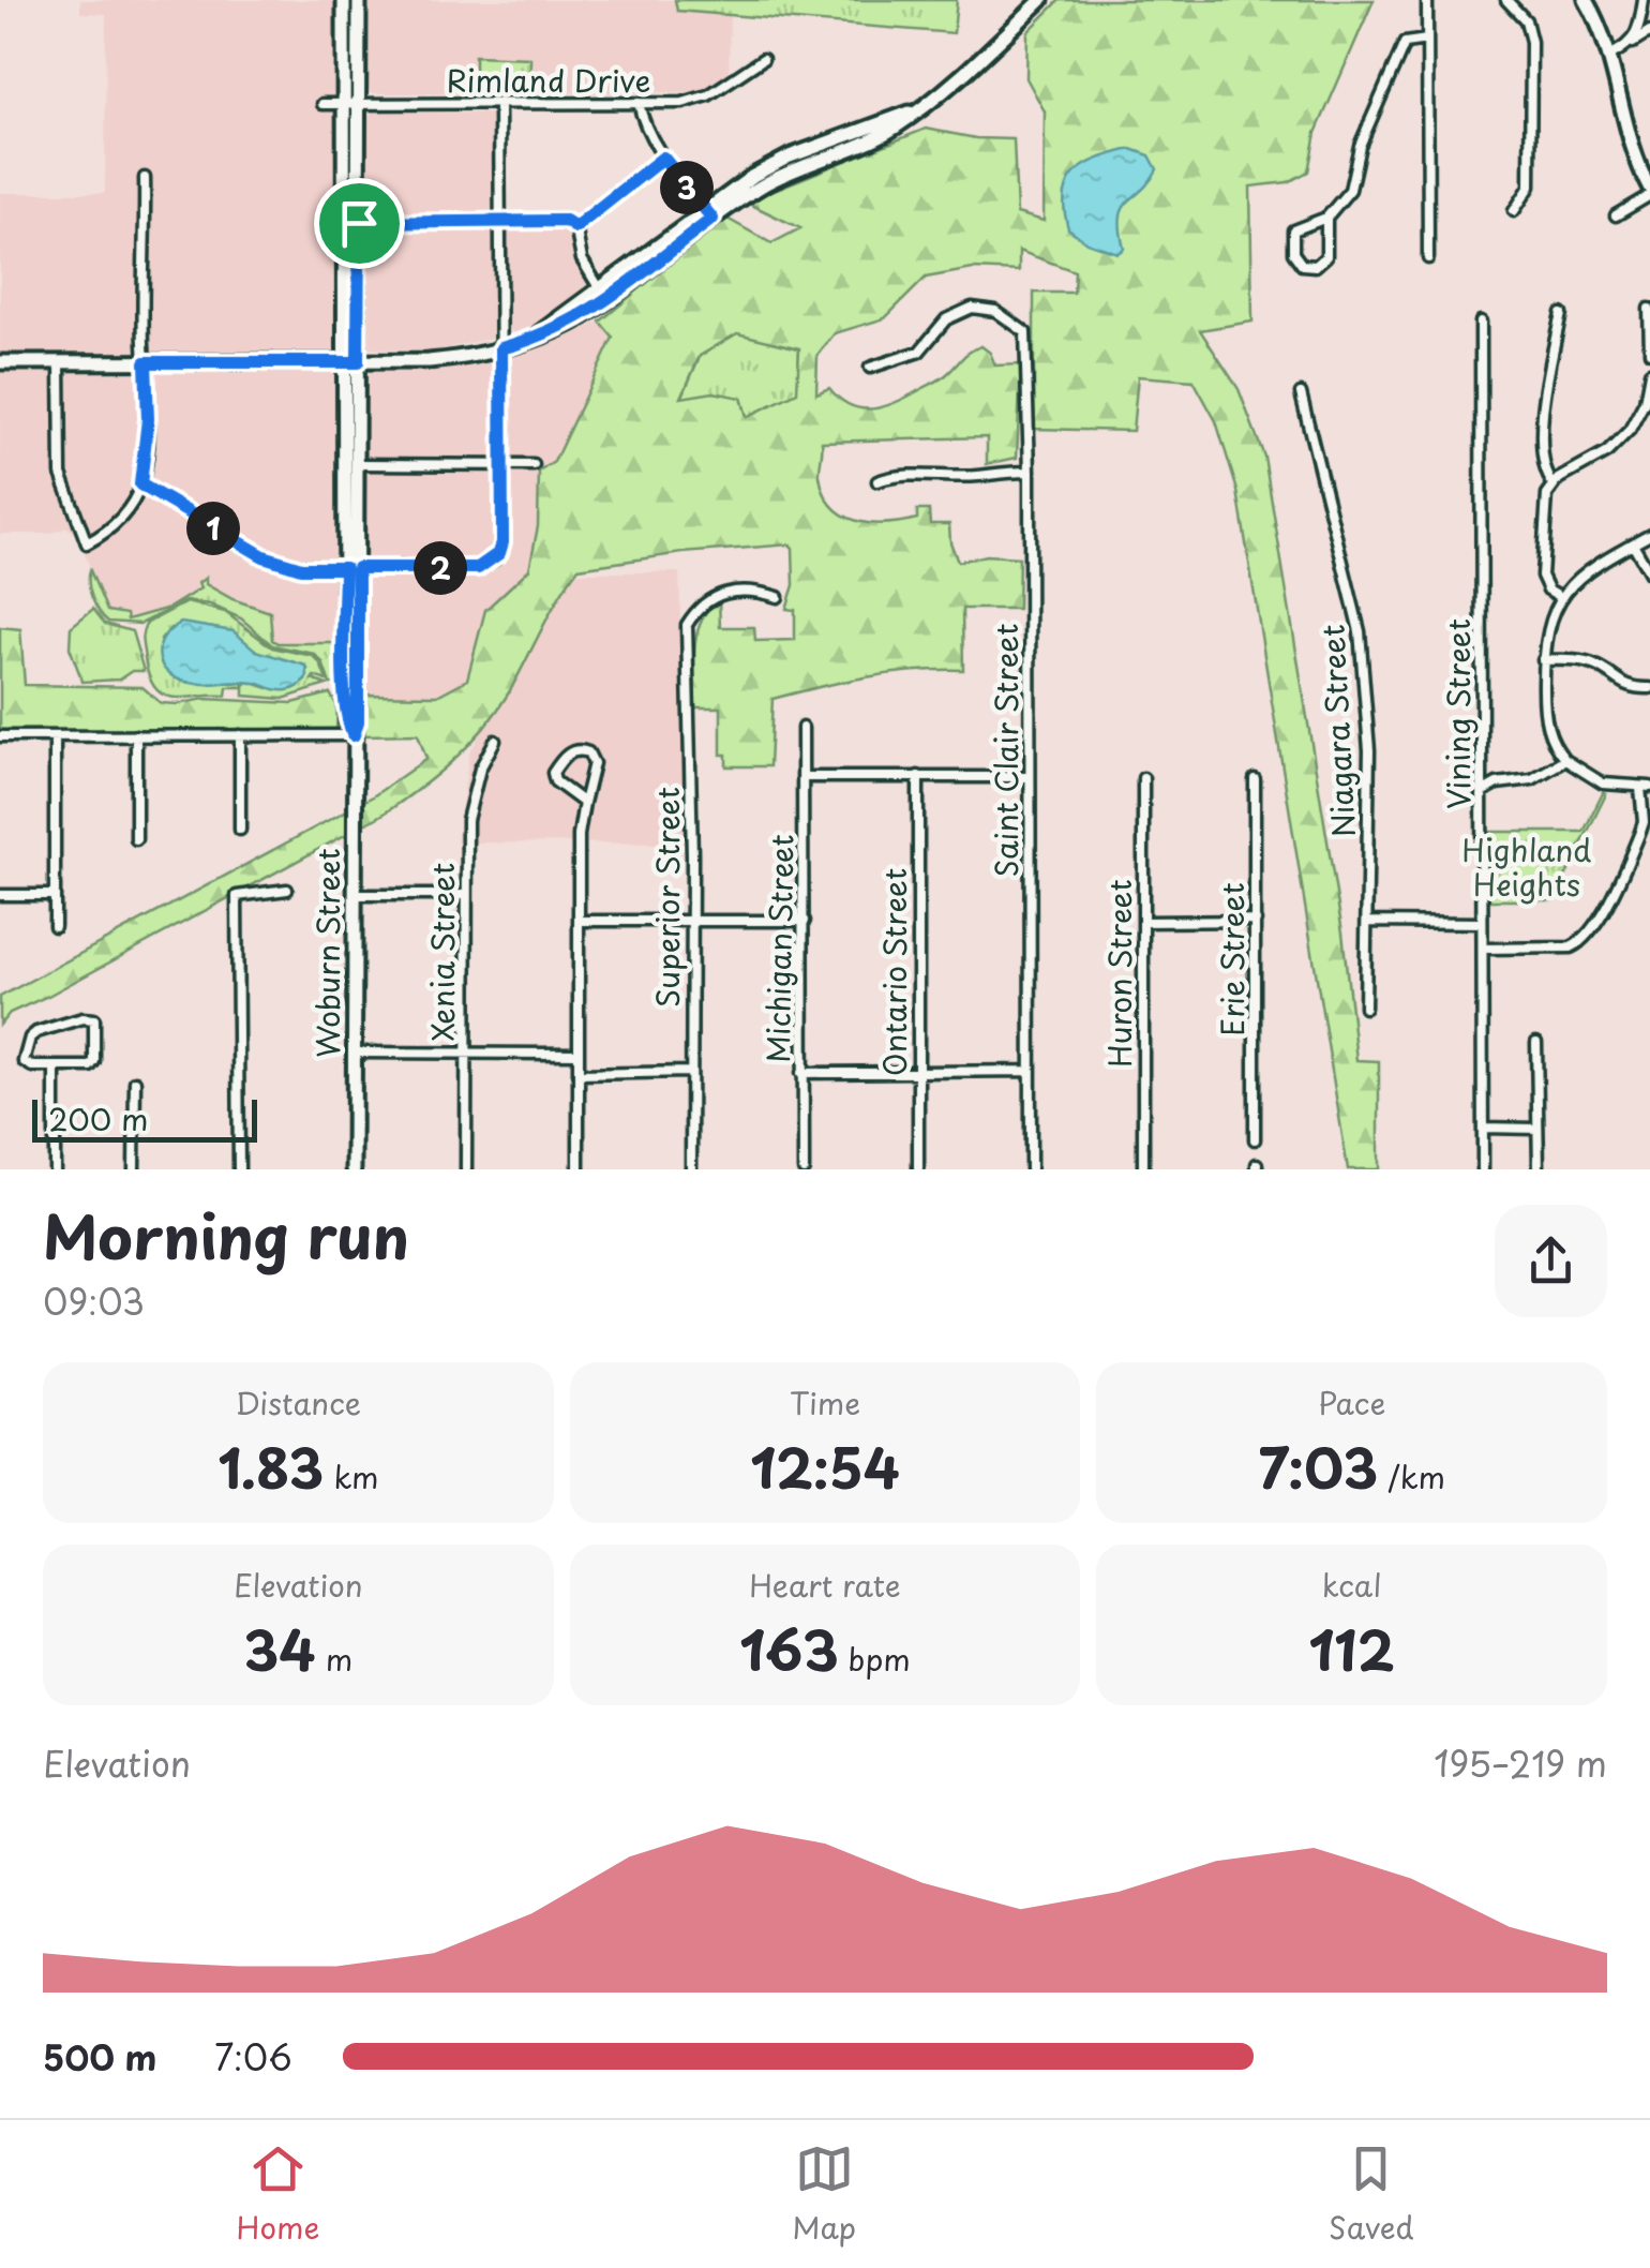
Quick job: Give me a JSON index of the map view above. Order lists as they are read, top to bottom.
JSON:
{
  "streets": {
    "main road": ["Woburn Street"],
    "street": [
      "Rimland Drive",
      "Vining Street",
      "Niagara Street",
      "Saint Clair Street",
      "Superior Street",
      "Michigan Street",
      "Xenia Street",
      "Erie Street",
      "Ontario Street",
      "Huron Street"
    ]
  },
  "crossings": [
    ["Rimland Drive", "Woburn Street"]
  ],
  "parks": ["Highland Heights"],
  "scale_bar": "200 m",
  "page": {
    "pins": ["3", "1", "2"],
    "scale": "200 m",
    "heading": ["Morning run", "09:03"],
    "stats": [
      ["Distance", "1.83 km"],
      ["Time", "12:54"],
      ["Pace", "7:03 /km"],
      ["Elevation", "34 m"],
      ["Heart rate", "163 bpm"],
      ["kcal", "112"]
    ],
    "chart": ["Elevation", "195–219 m"],
    "list": [
      {
        "name": "500 m",
        "note": "7:06"
      }
    ],
    "tabs": ["Home", "Map", "Saved"]
  }
}
